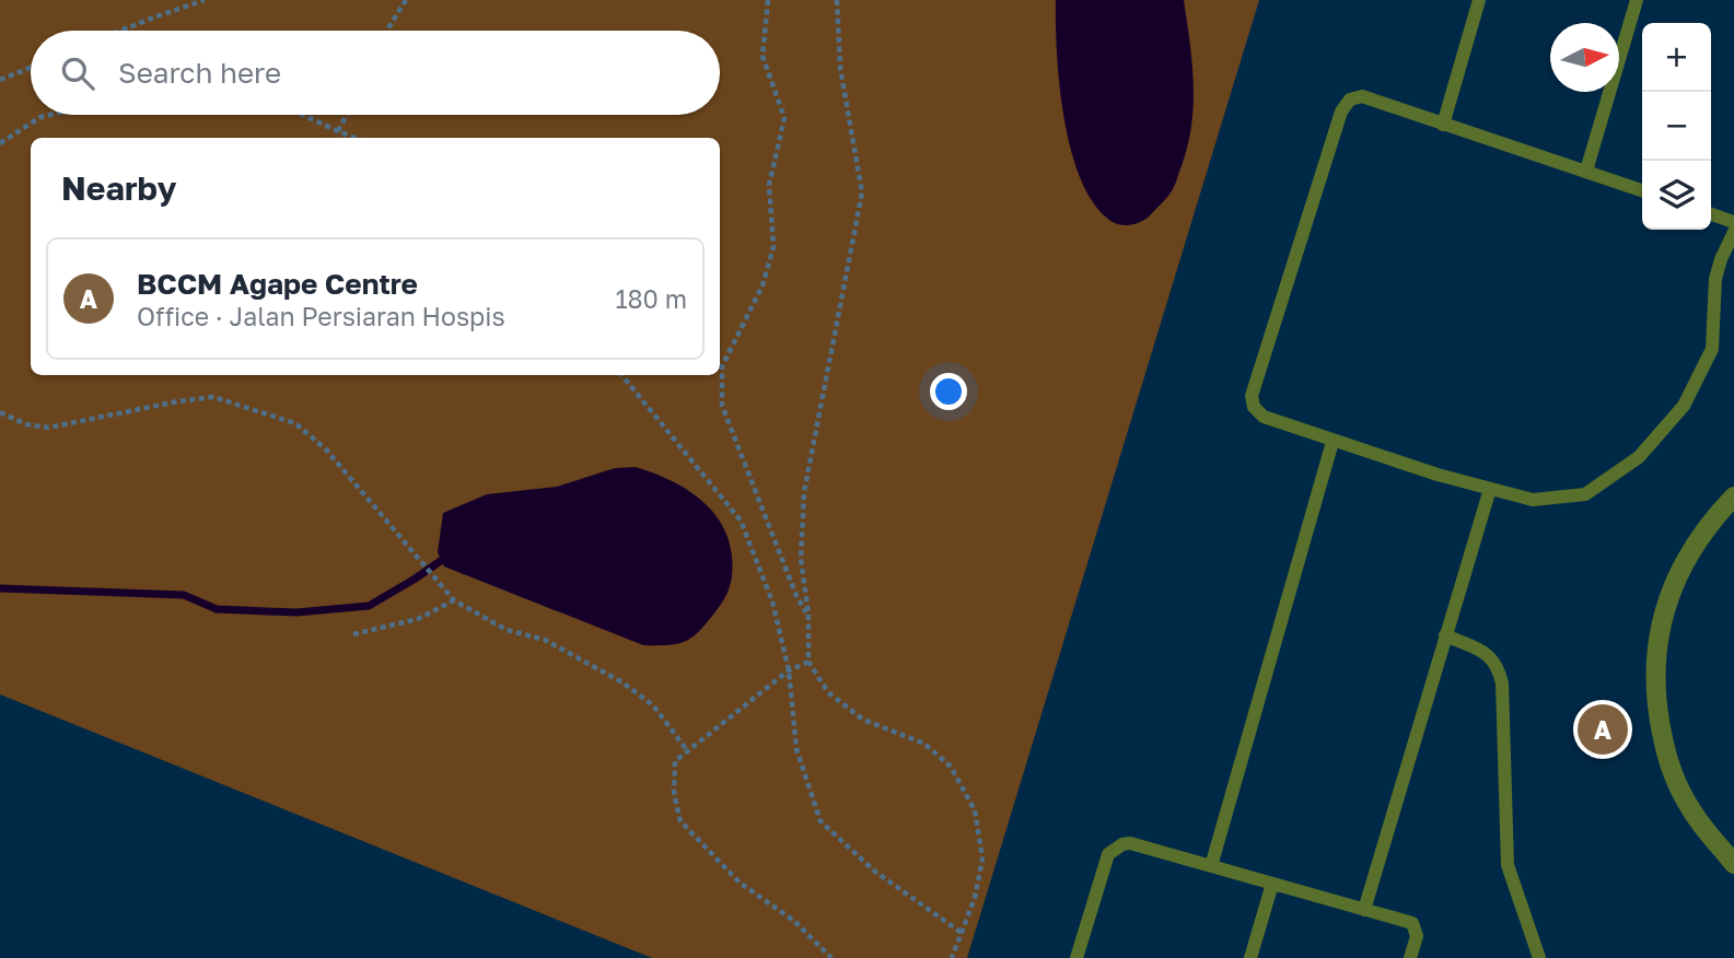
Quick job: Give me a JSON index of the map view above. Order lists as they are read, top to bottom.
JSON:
{
  "north": "right",
  "page": {
    "map_buttons": ["+", "−"],
    "search": "Search here",
    "heading": "Nearby",
    "list": [
      {
        "mark": "A",
        "name": "BCCM Agape Centre",
        "note": "Office · Jalan Persiaran Hospis",
        "value": "180 m"
      }
    ],
    "pins": "A"
  }
}
